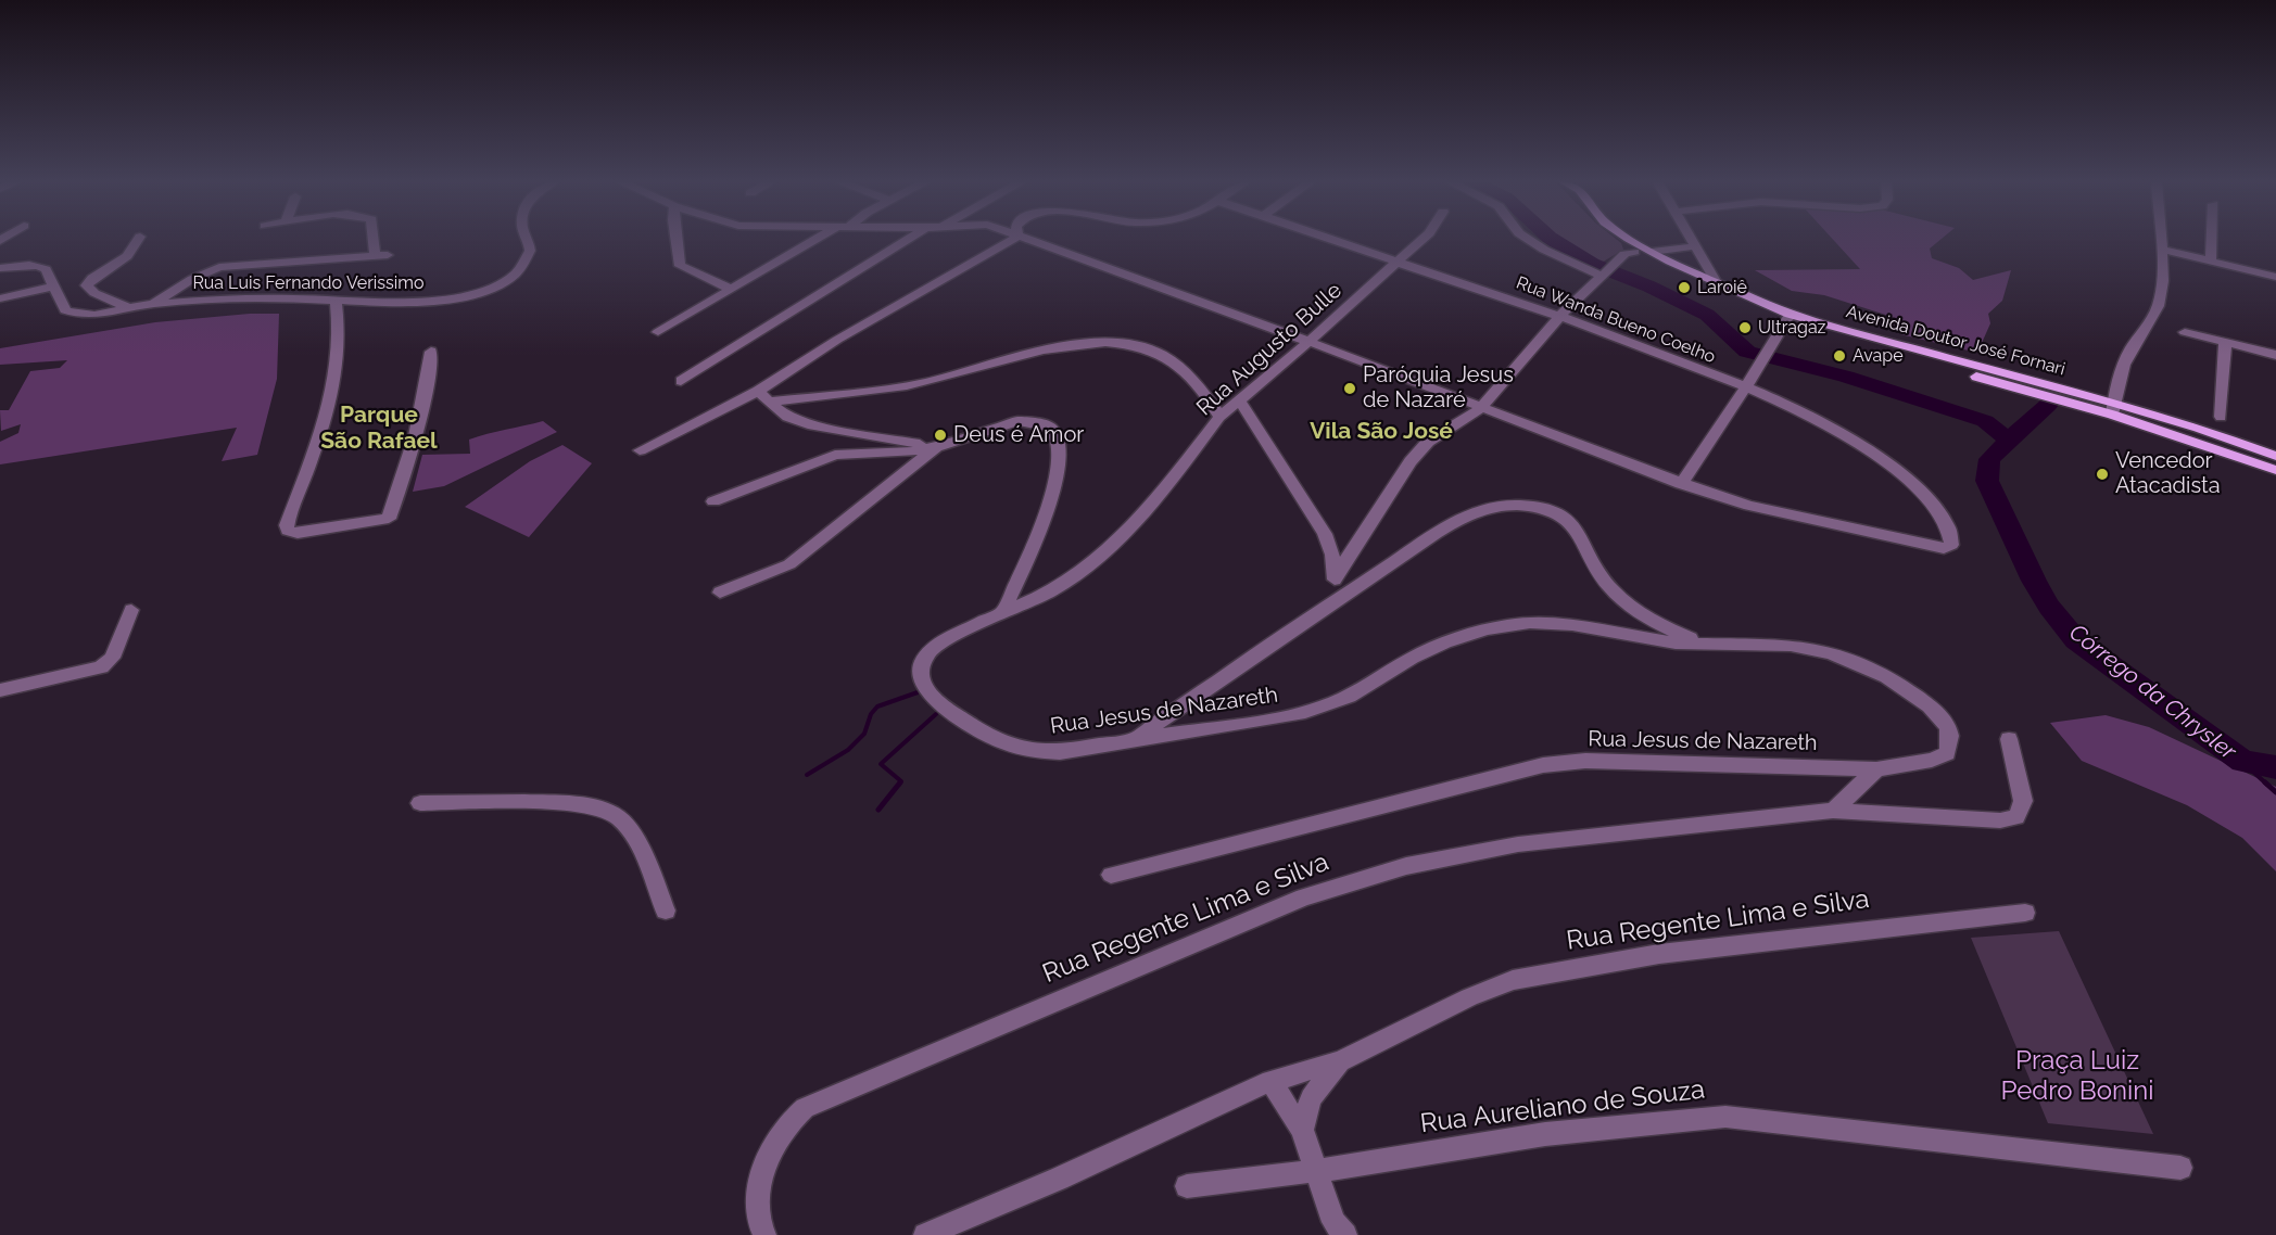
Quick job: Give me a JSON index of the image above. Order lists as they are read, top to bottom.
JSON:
{
  "streets": {
    "main road": ["Avenida Doutor José Fornari"],
    "street": [
      "Rua Luis Fernando Verissimo",
      "Rua Wanda Bueno Coelho",
      "Rua Augusto Bulle",
      "Rua Jesus de Nazareth",
      "Rua Regente Lima e Silva",
      "Rua Aureliano de Souza"
    ]
  },
  "crossings": [
    ["Rua Wanda Bueno Coelho", "Rua Augusto Bulle"],
    ["Rua Augusto Bulle", "Rua Jesus de Nazareth"]
  ],
  "districts": ["Parque São Rafael", "Vila São José"],
  "water": ["Córrego da Chrysler"],
  "parks": ["Praça Luiz Pedro Bonini"],
  "places": [
    "Laroiê",
    "Ultragaz",
    "Avape",
    "Paróquia Jesus de Nazaré",
    "Deus é Amor",
    "Vencedor Atacadista"
  ]
}
